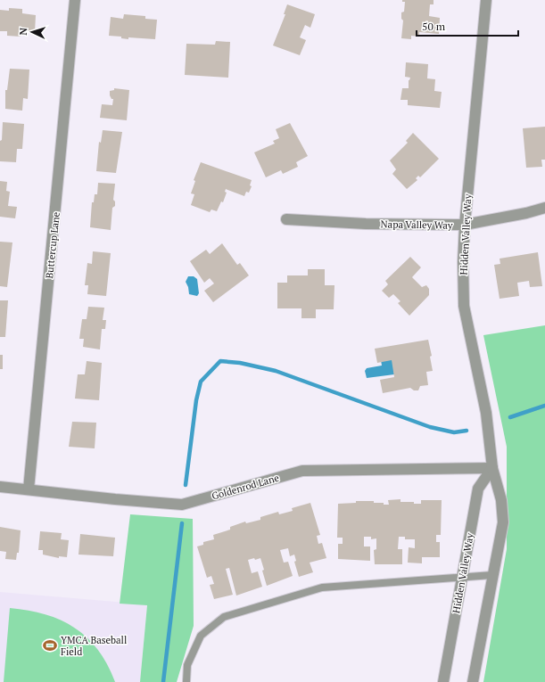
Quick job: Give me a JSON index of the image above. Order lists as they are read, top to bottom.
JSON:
{
  "streets": {
    "street": [
      "Napa Valley Way",
      "Hidden Valley Way",
      "Buttercup Lane",
      "Goldenrod Lane"
    ]
  },
  "crossings": [
    ["Napa Valley Way", "Hidden Valley Way"],
    ["Hidden Valley Way", "Goldenrod Lane"],
    ["Buttercup Lane", "Goldenrod Lane"]
  ],
  "places": {
    "sports": ["YMCA Baseball Field"]
  },
  "scale_bar": "50 m",
  "north": "left"
}
